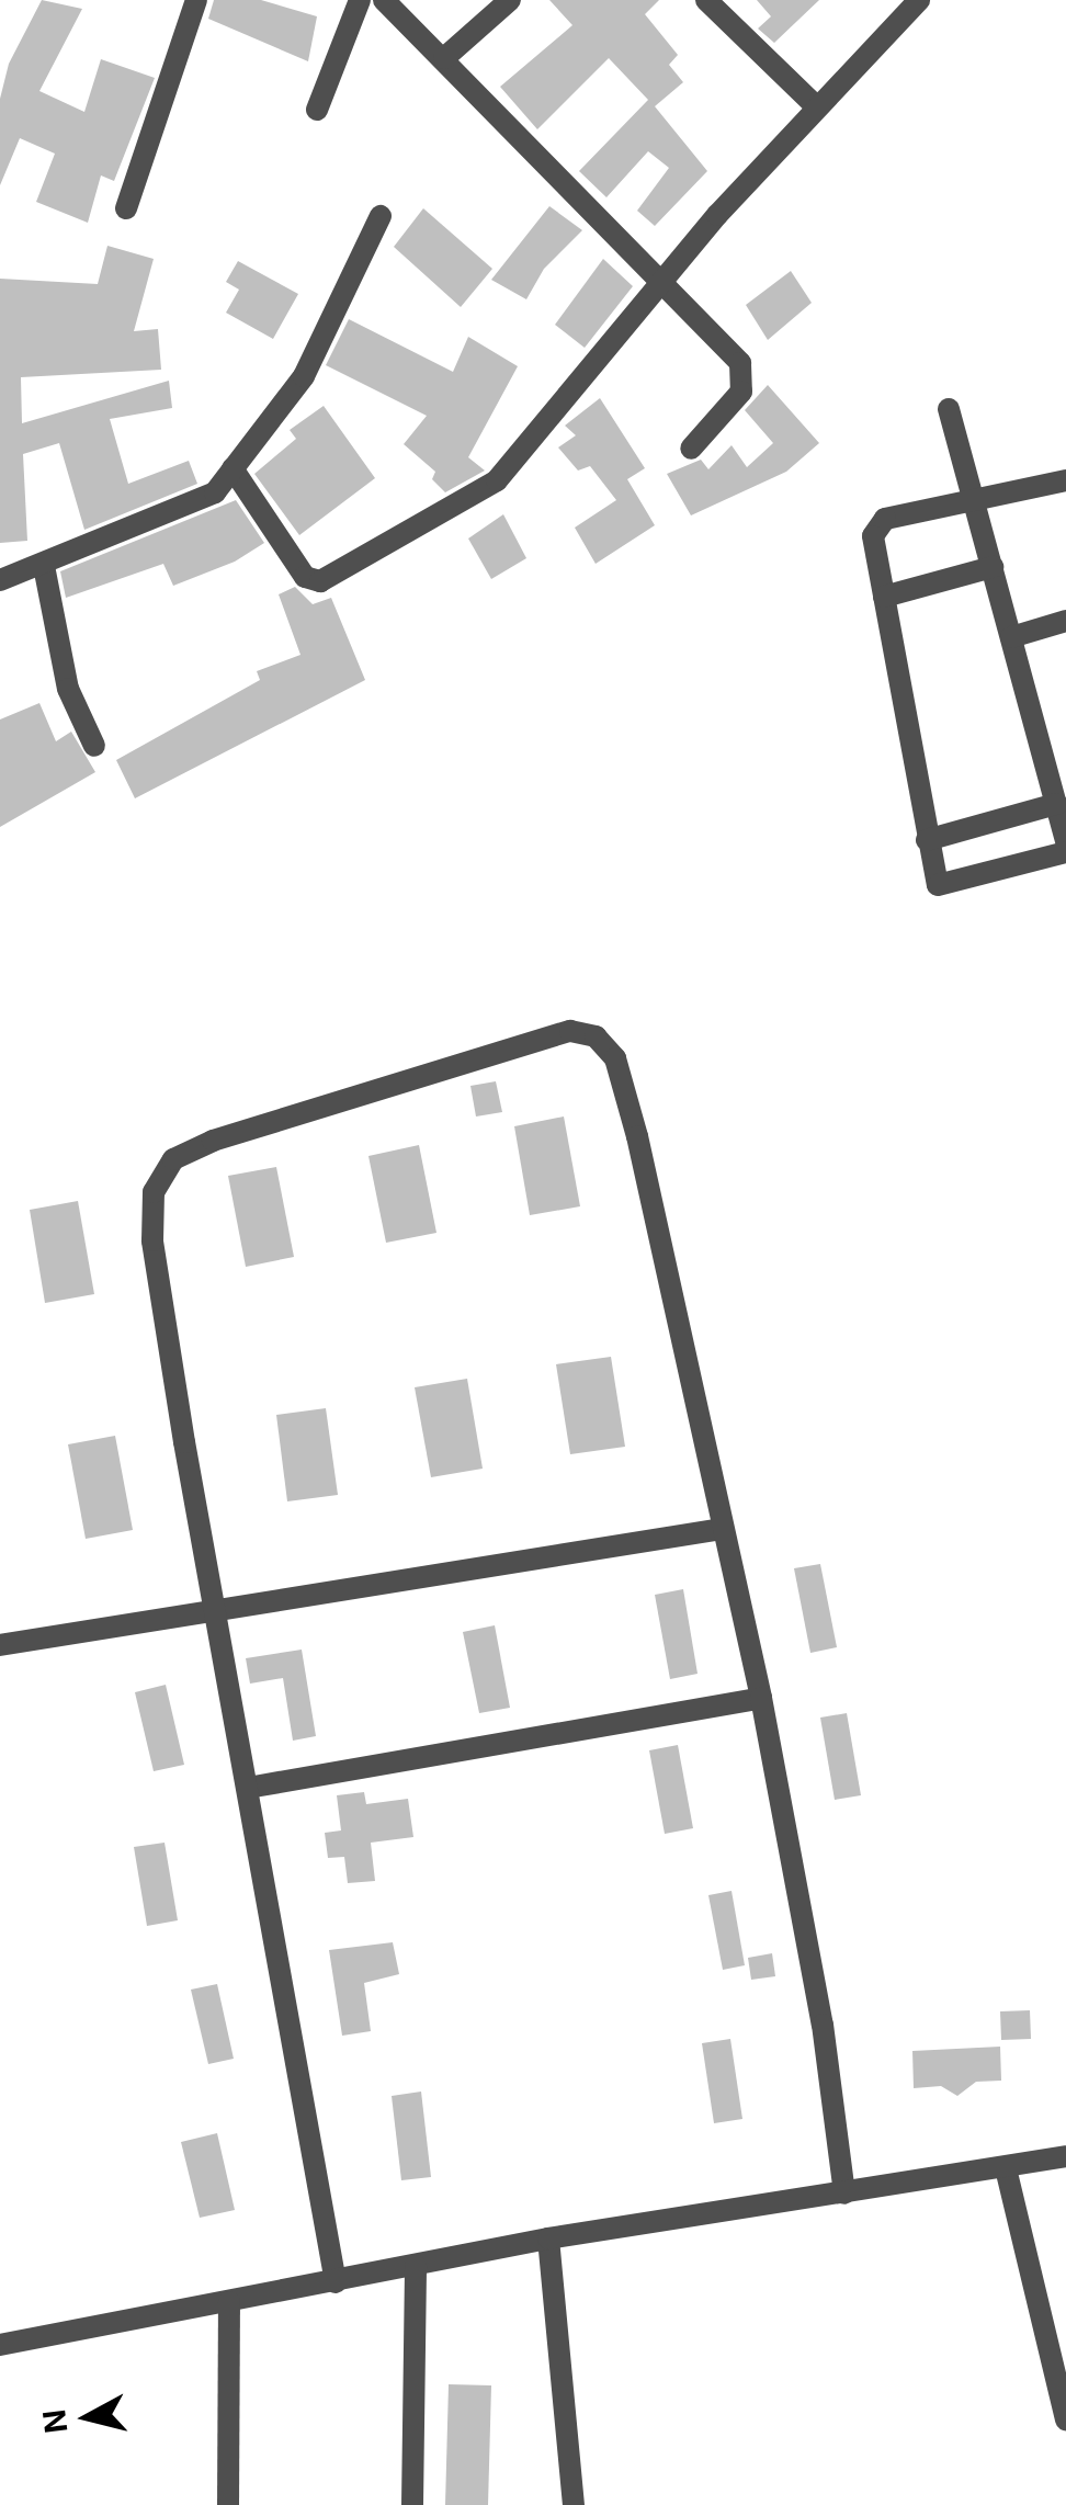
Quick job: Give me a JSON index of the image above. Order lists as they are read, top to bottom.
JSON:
{
  "north": "left"
}
